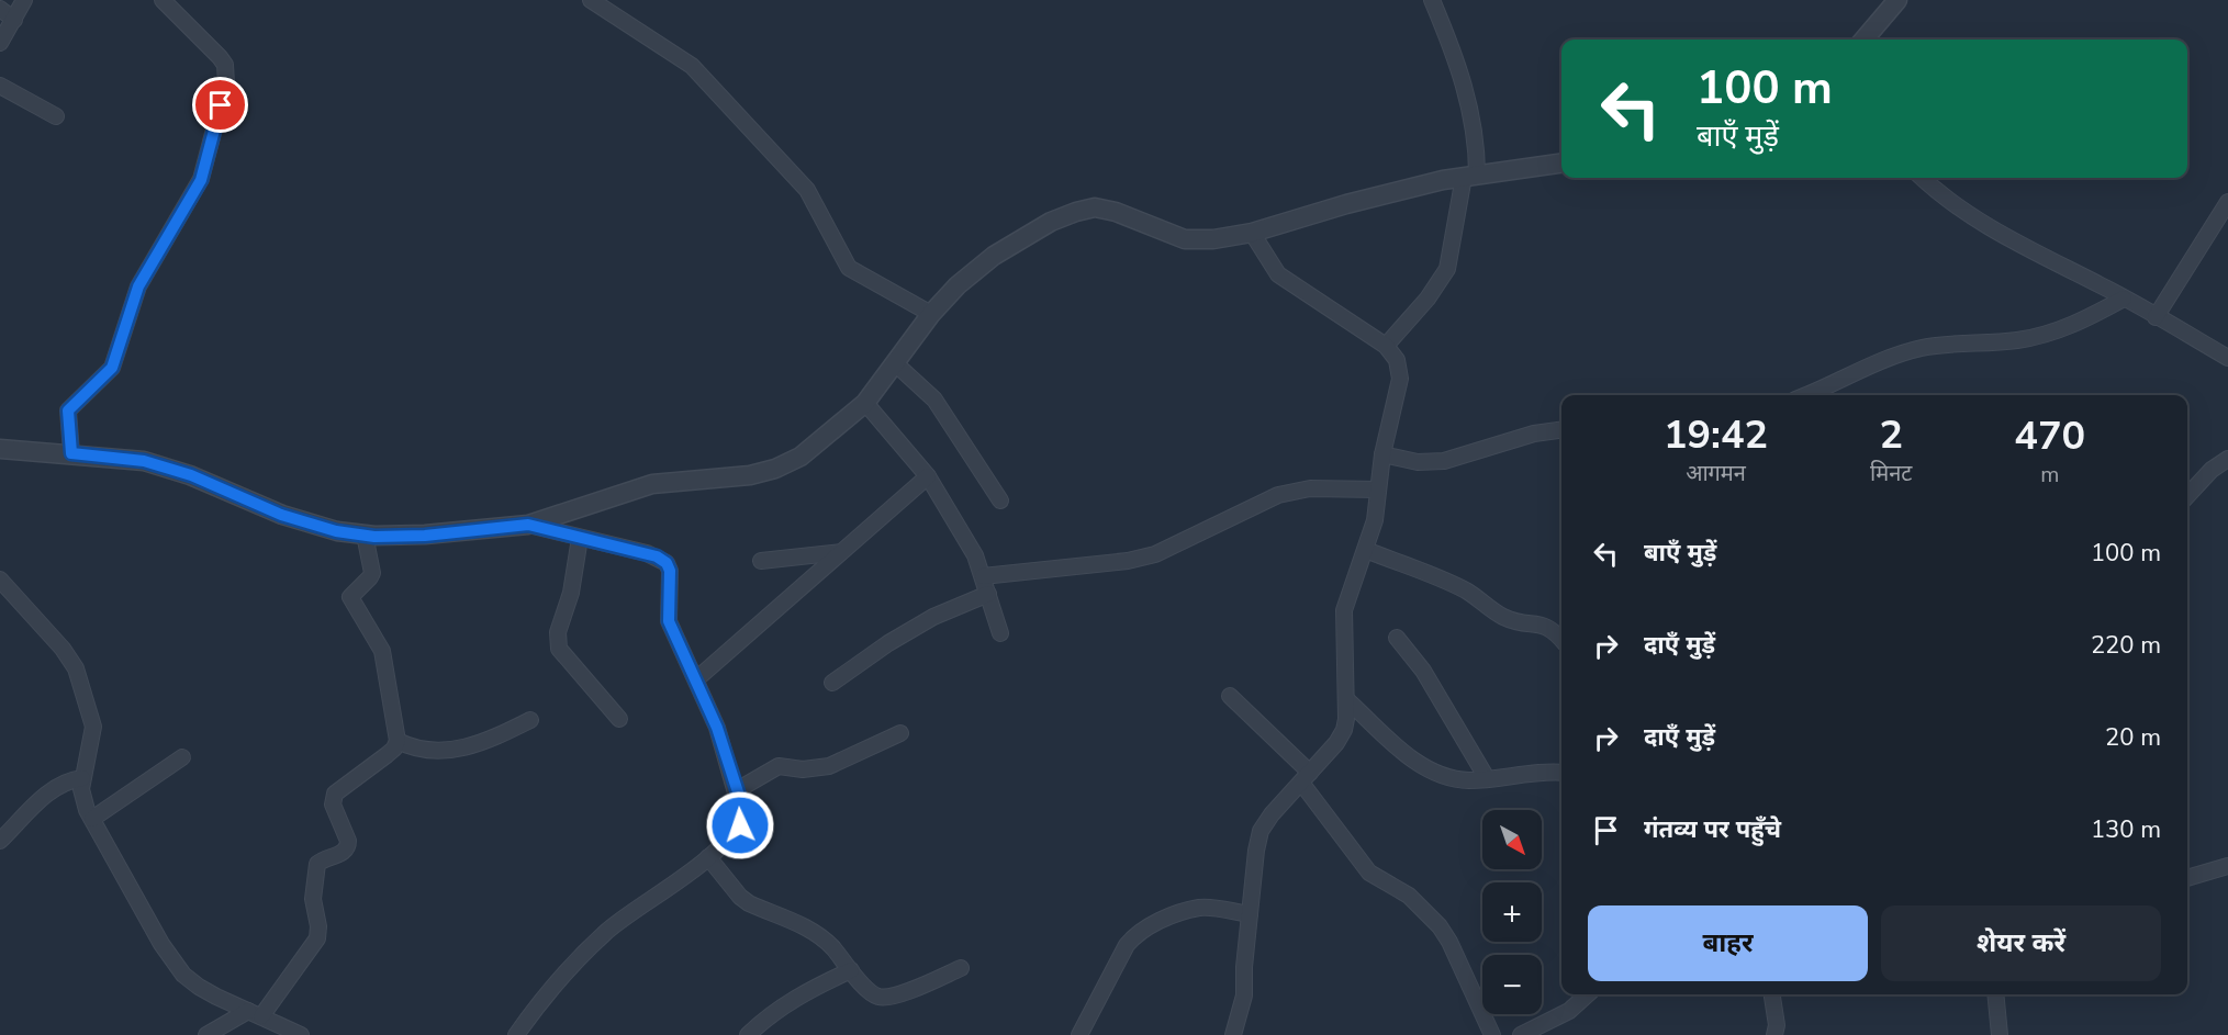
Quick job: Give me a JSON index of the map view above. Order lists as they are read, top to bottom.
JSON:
{
  "north": "bottom right",
  "page": {
    "turn": ["100 m", "बाएँ मुड़ें"],
    "eta": [
      "19:42",
      "आगमन",
      "2",
      "मिनट",
      "470",
      "m"
    ],
    "list": [
      {
        "name": "बाएँ मुड़ें",
        "value": "100 m"
      },
      {
        "name": "दाएँ मुड़ें",
        "value": "220 m"
      },
      {
        "name": "दाएँ मुड़ें",
        "value": "20 m"
      },
      {
        "name": "गंतव्य पर पहुँचे",
        "value": "130 m"
      }
    ],
    "map_buttons": ["+", "−"],
    "buttons": ["बाहर", "शेयर करें"]
  }
}
